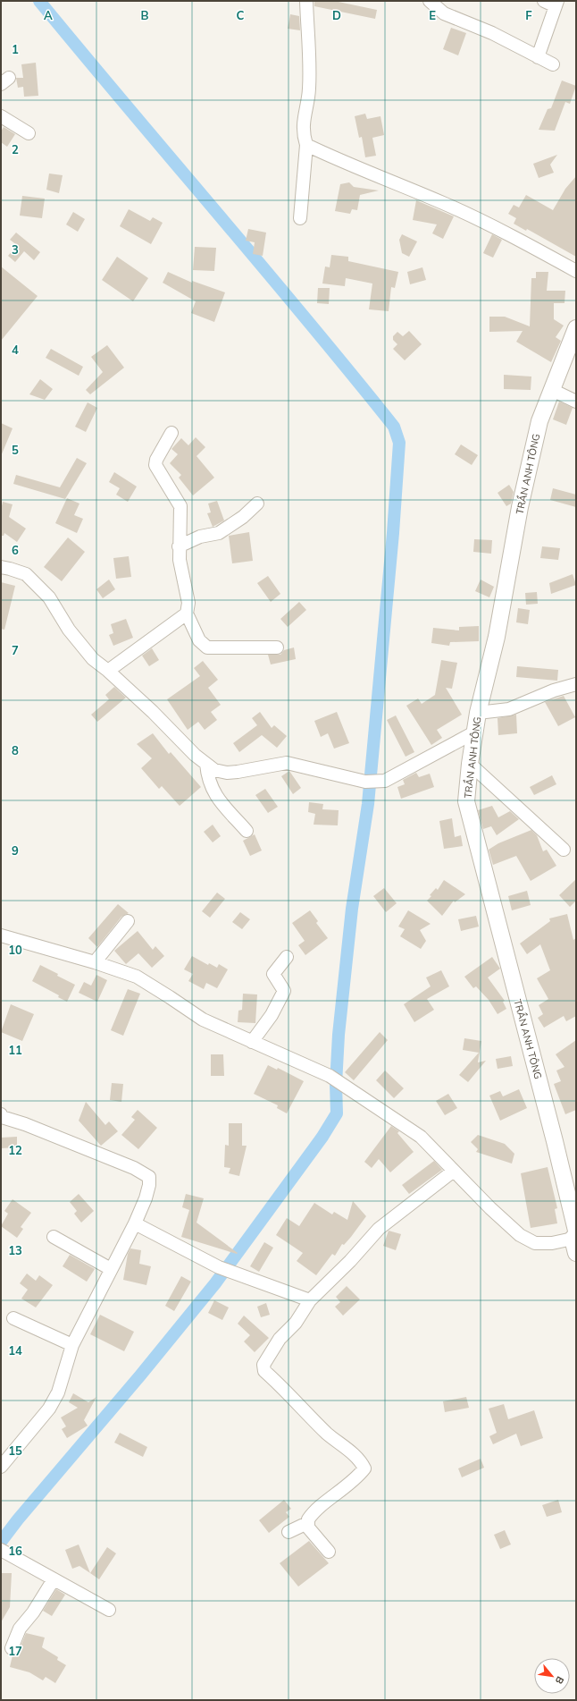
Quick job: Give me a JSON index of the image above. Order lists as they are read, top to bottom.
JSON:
{
  "streets": {
    "street": ["TRẦN ANH TÔNG"]
  },
  "north": "bottom right",
  "grid": {
    "columns": [
      "A",
      "B",
      "C",
      "D",
      "E",
      "F"
    ],
    "rows": [
      "1",
      "2",
      "3",
      "4",
      "5",
      "6",
      "7",
      "8",
      "9",
      "10",
      "11",
      "12",
      "13",
      "14",
      "15",
      "16",
      "17"
    ]
  }
}
